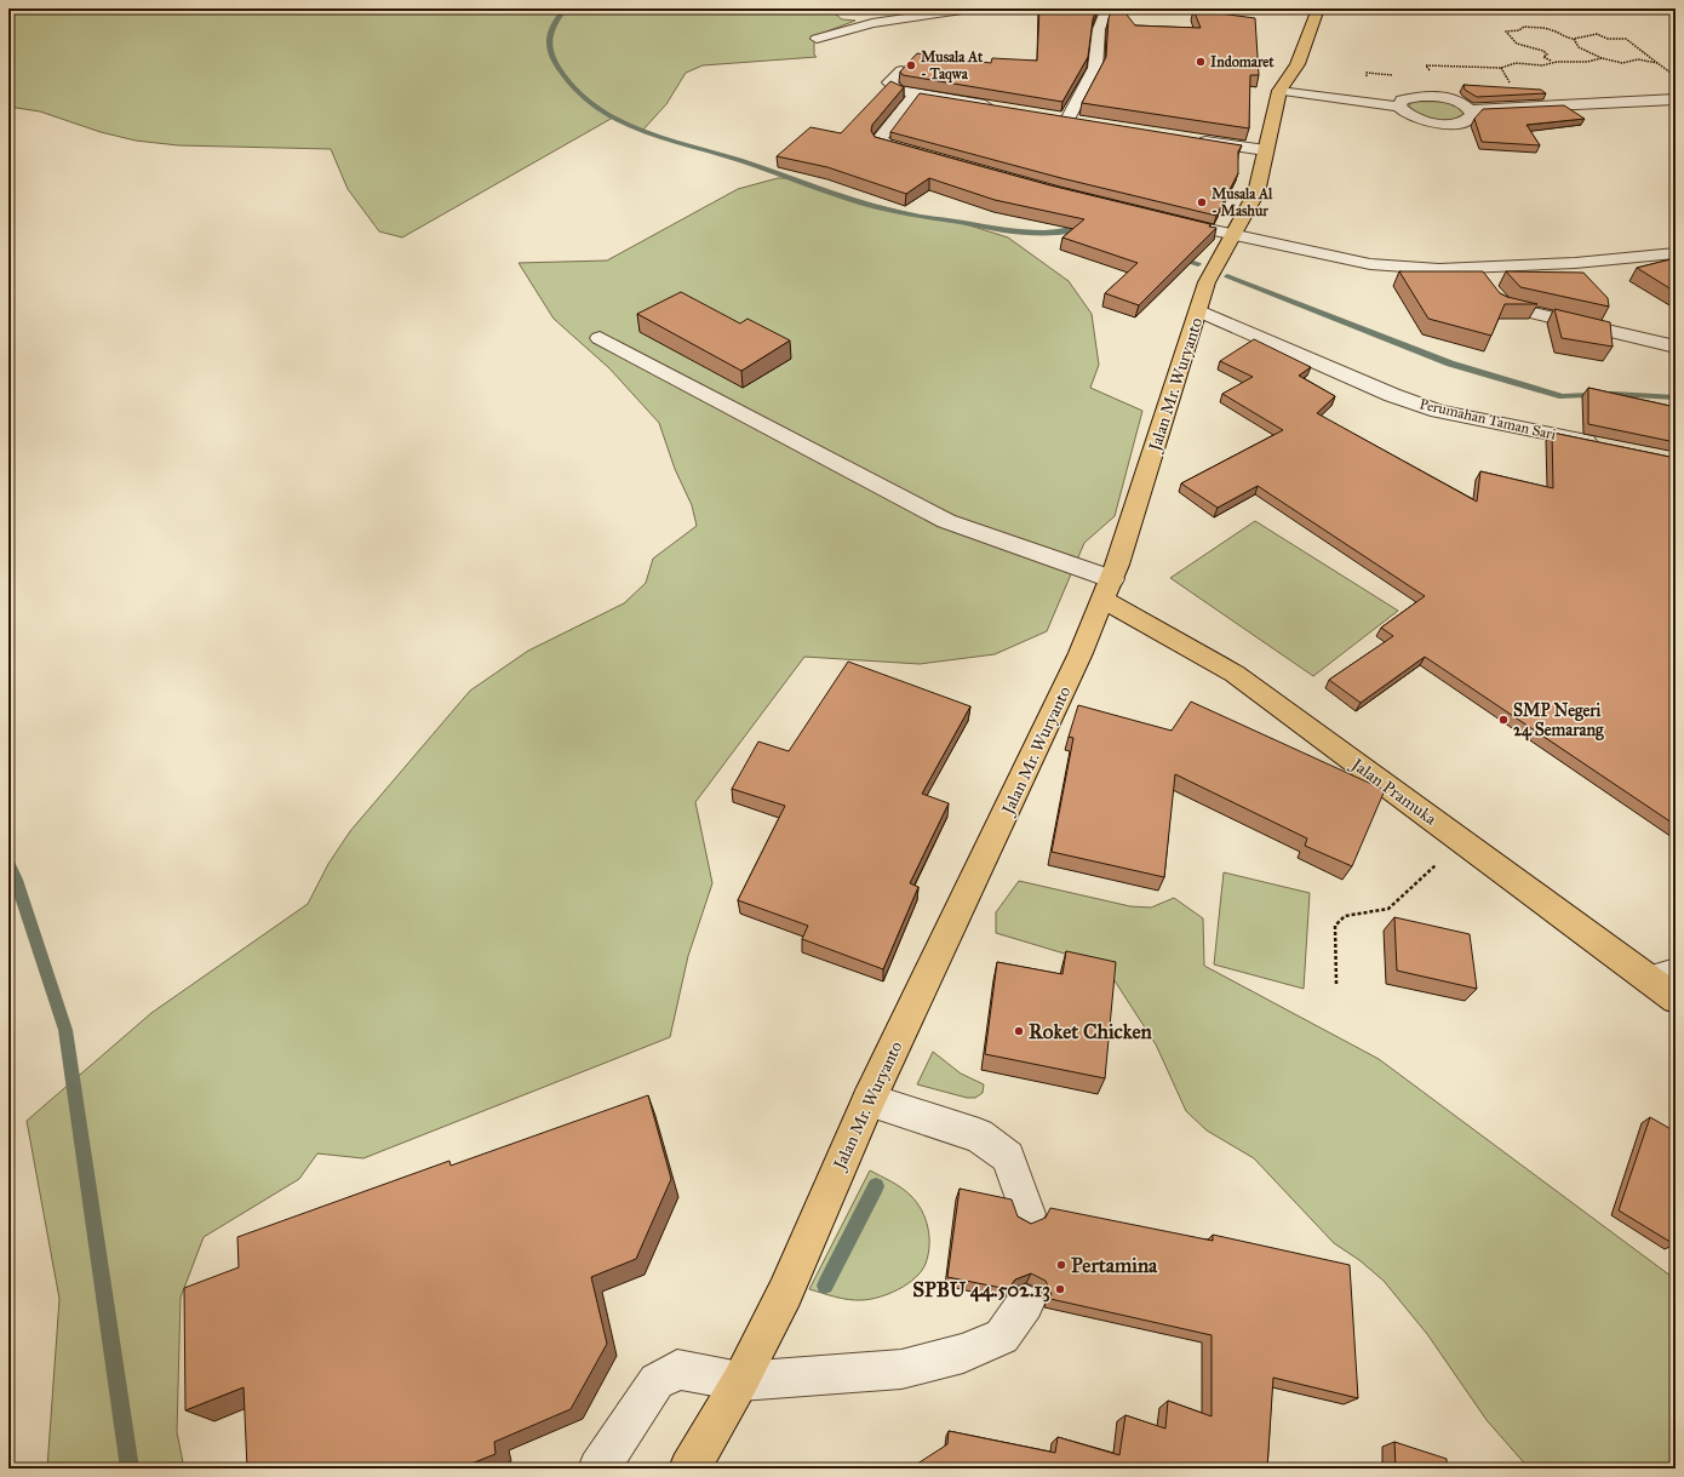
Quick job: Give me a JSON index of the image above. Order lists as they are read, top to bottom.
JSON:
{
  "streets": {
    "main road": ["Jalan Mr. Wuryanto", "Jalan Pramuka"],
    "street": ["Perumahan Taman Sari"]
  },
  "crossings": [
    ["Jalan Mr. Wuryanto", "Perumahan Taman Sari"],
    ["Jalan Mr. Wuryanto", "Jalan Pramuka"]
  ],
  "places": [
    "Indomaret",
    "Musala At - Taqwa",
    "Musala Al - Mashur",
    "SMP Negeri 24 Semarang",
    "Roket Chicken",
    "Pertamina",
    "SPBU 44.502.13"
  ]
}
